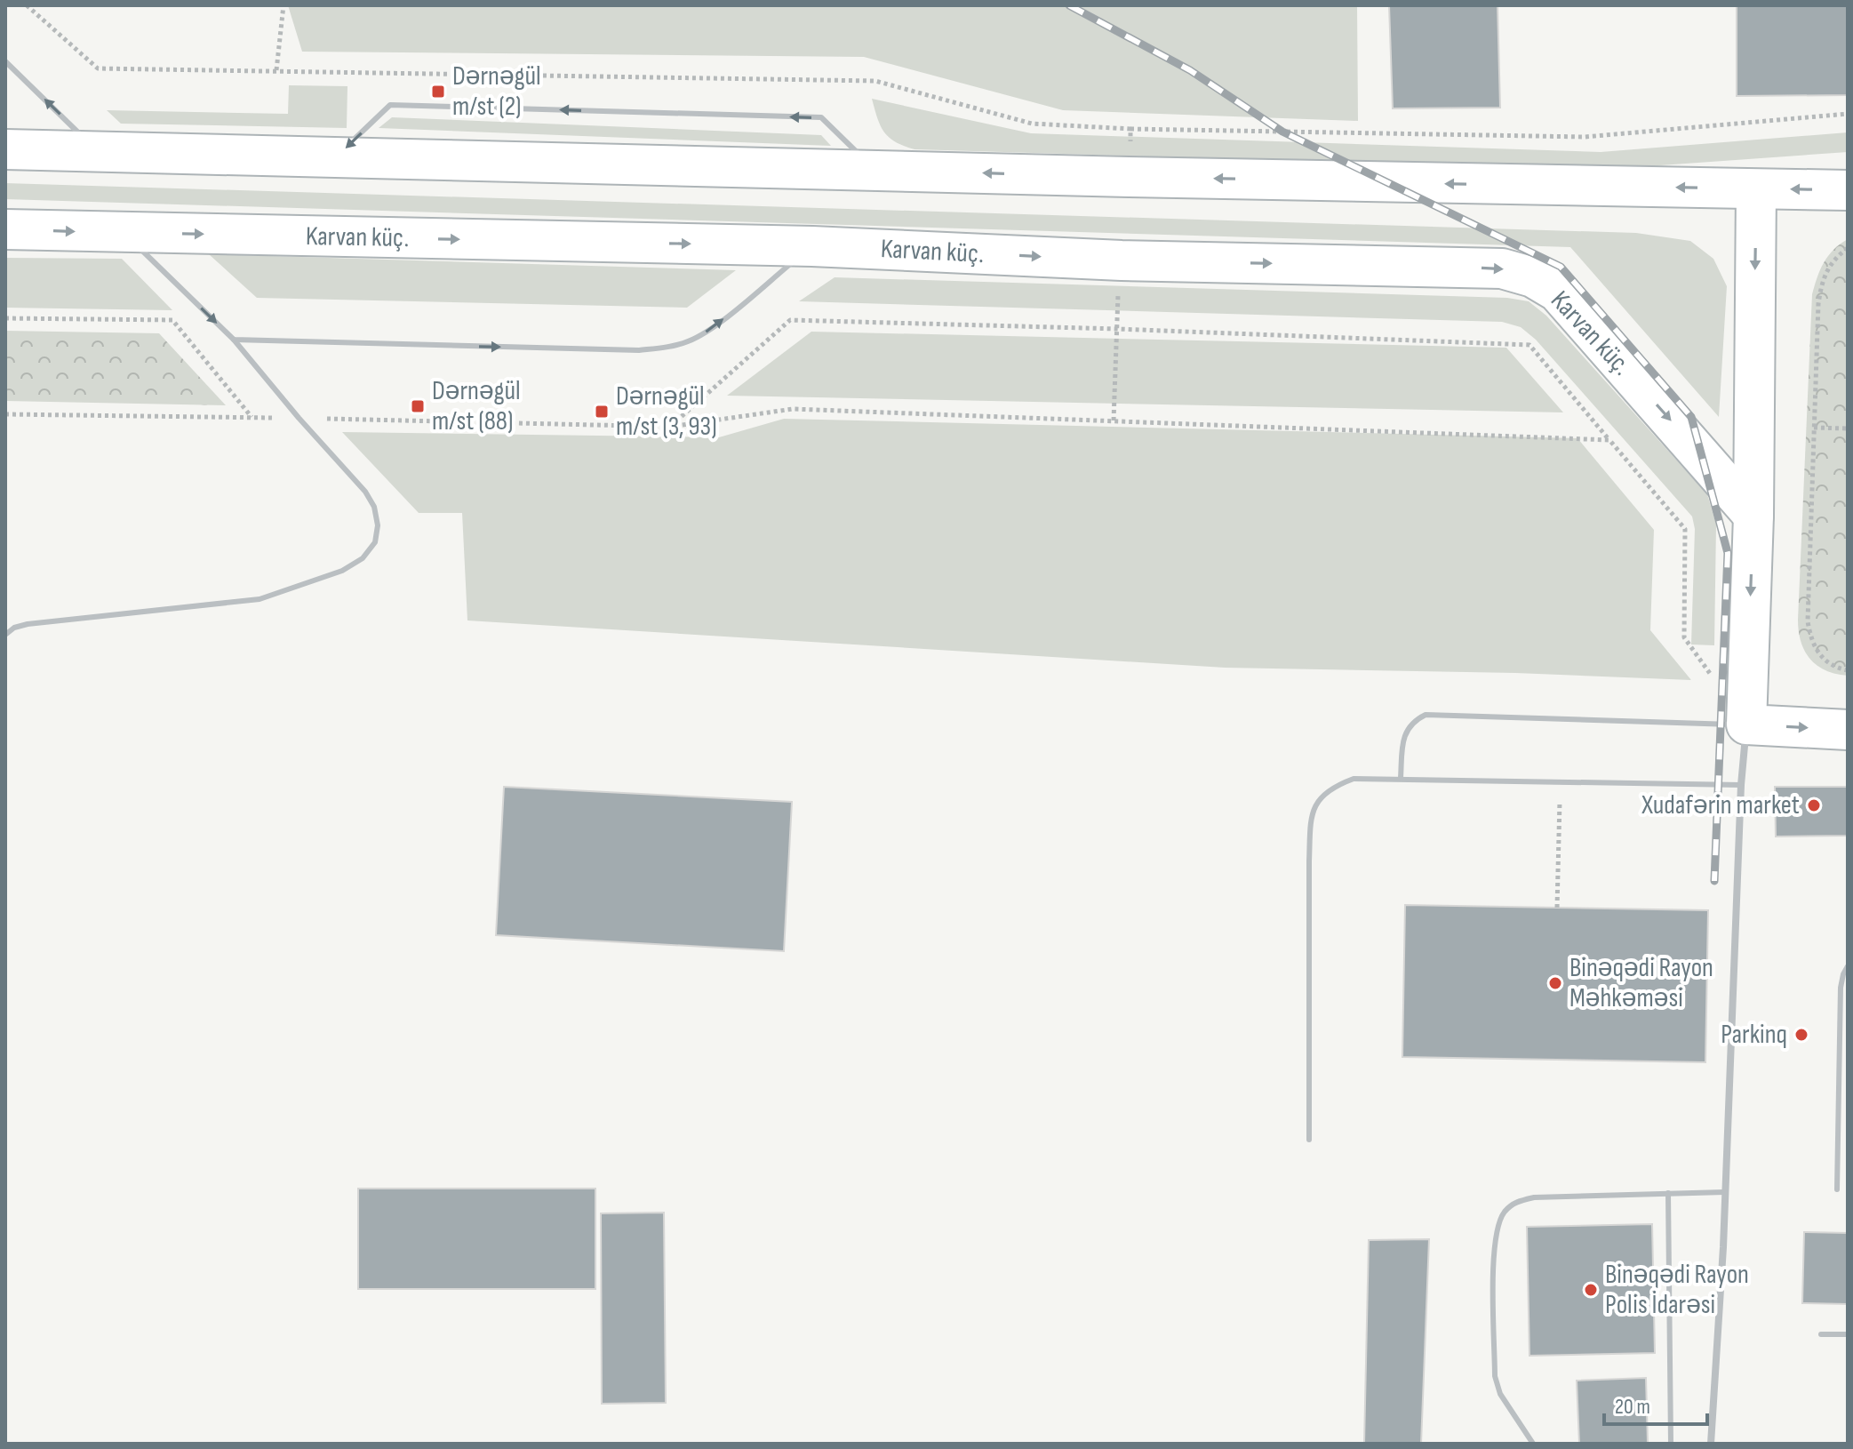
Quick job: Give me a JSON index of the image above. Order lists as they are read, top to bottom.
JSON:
{
  "streets": {
    "street": ["Karvan küç."]
  },
  "places": {
    "transit": ["Dərnəgül m/st (2)", "Dərnəgül m/st (88)", "Dərnəgül m/st (3, 93)"],
    "other": [
      "Xudafərin market",
      "Binəqədi Rayon Məhkəməsi",
      "Parkinq",
      "Binəqədi Rayon Polis İdarəsi"
    ]
  },
  "scale_bar": "20 m"
}
